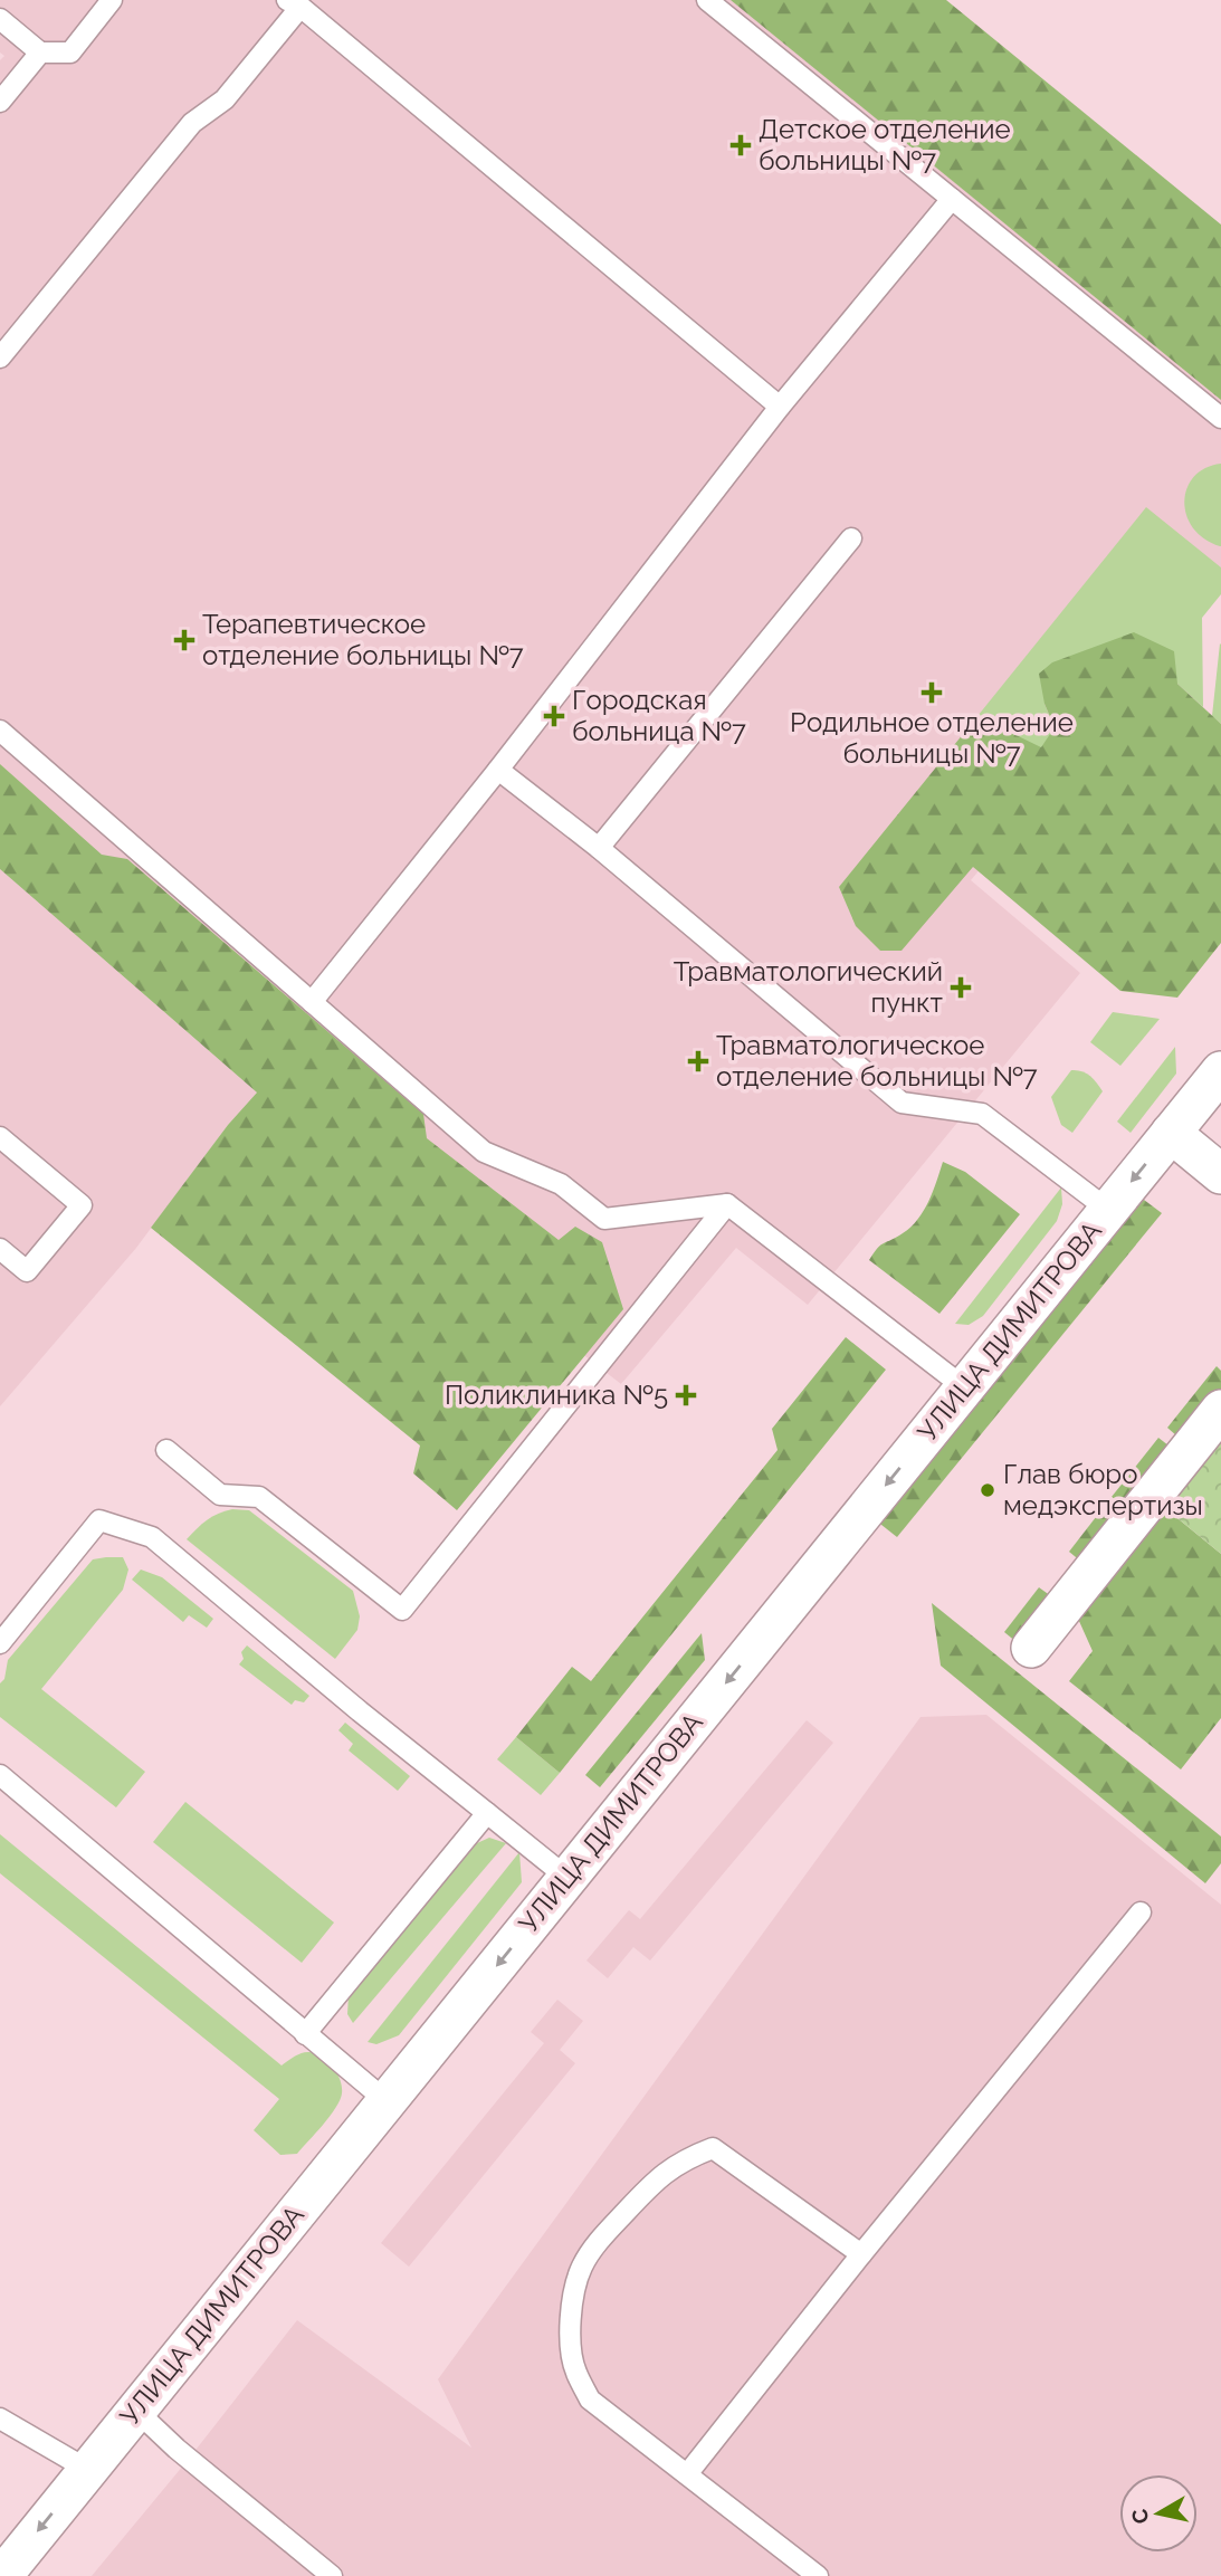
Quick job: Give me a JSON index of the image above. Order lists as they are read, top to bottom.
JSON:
{
  "streets": {
    "street": ["УЛИЦА ДИМИТРОВА"]
  },
  "one_way": ["УЛИЦА ДИМИТРОВА"],
  "places": {
    "health": [
      "Детское отделение больницы №7",
      "Терапевтическое отделение больницы №7",
      "Родильное отделение больницы №7",
      "Городская больница №7",
      "Травматологический пункт",
      "Травматологическое отделение больницы №7",
      "Поликлиника №5"
    ],
    "other": ["Глав бюро медэкспертизы"]
  },
  "north": "left"
}
